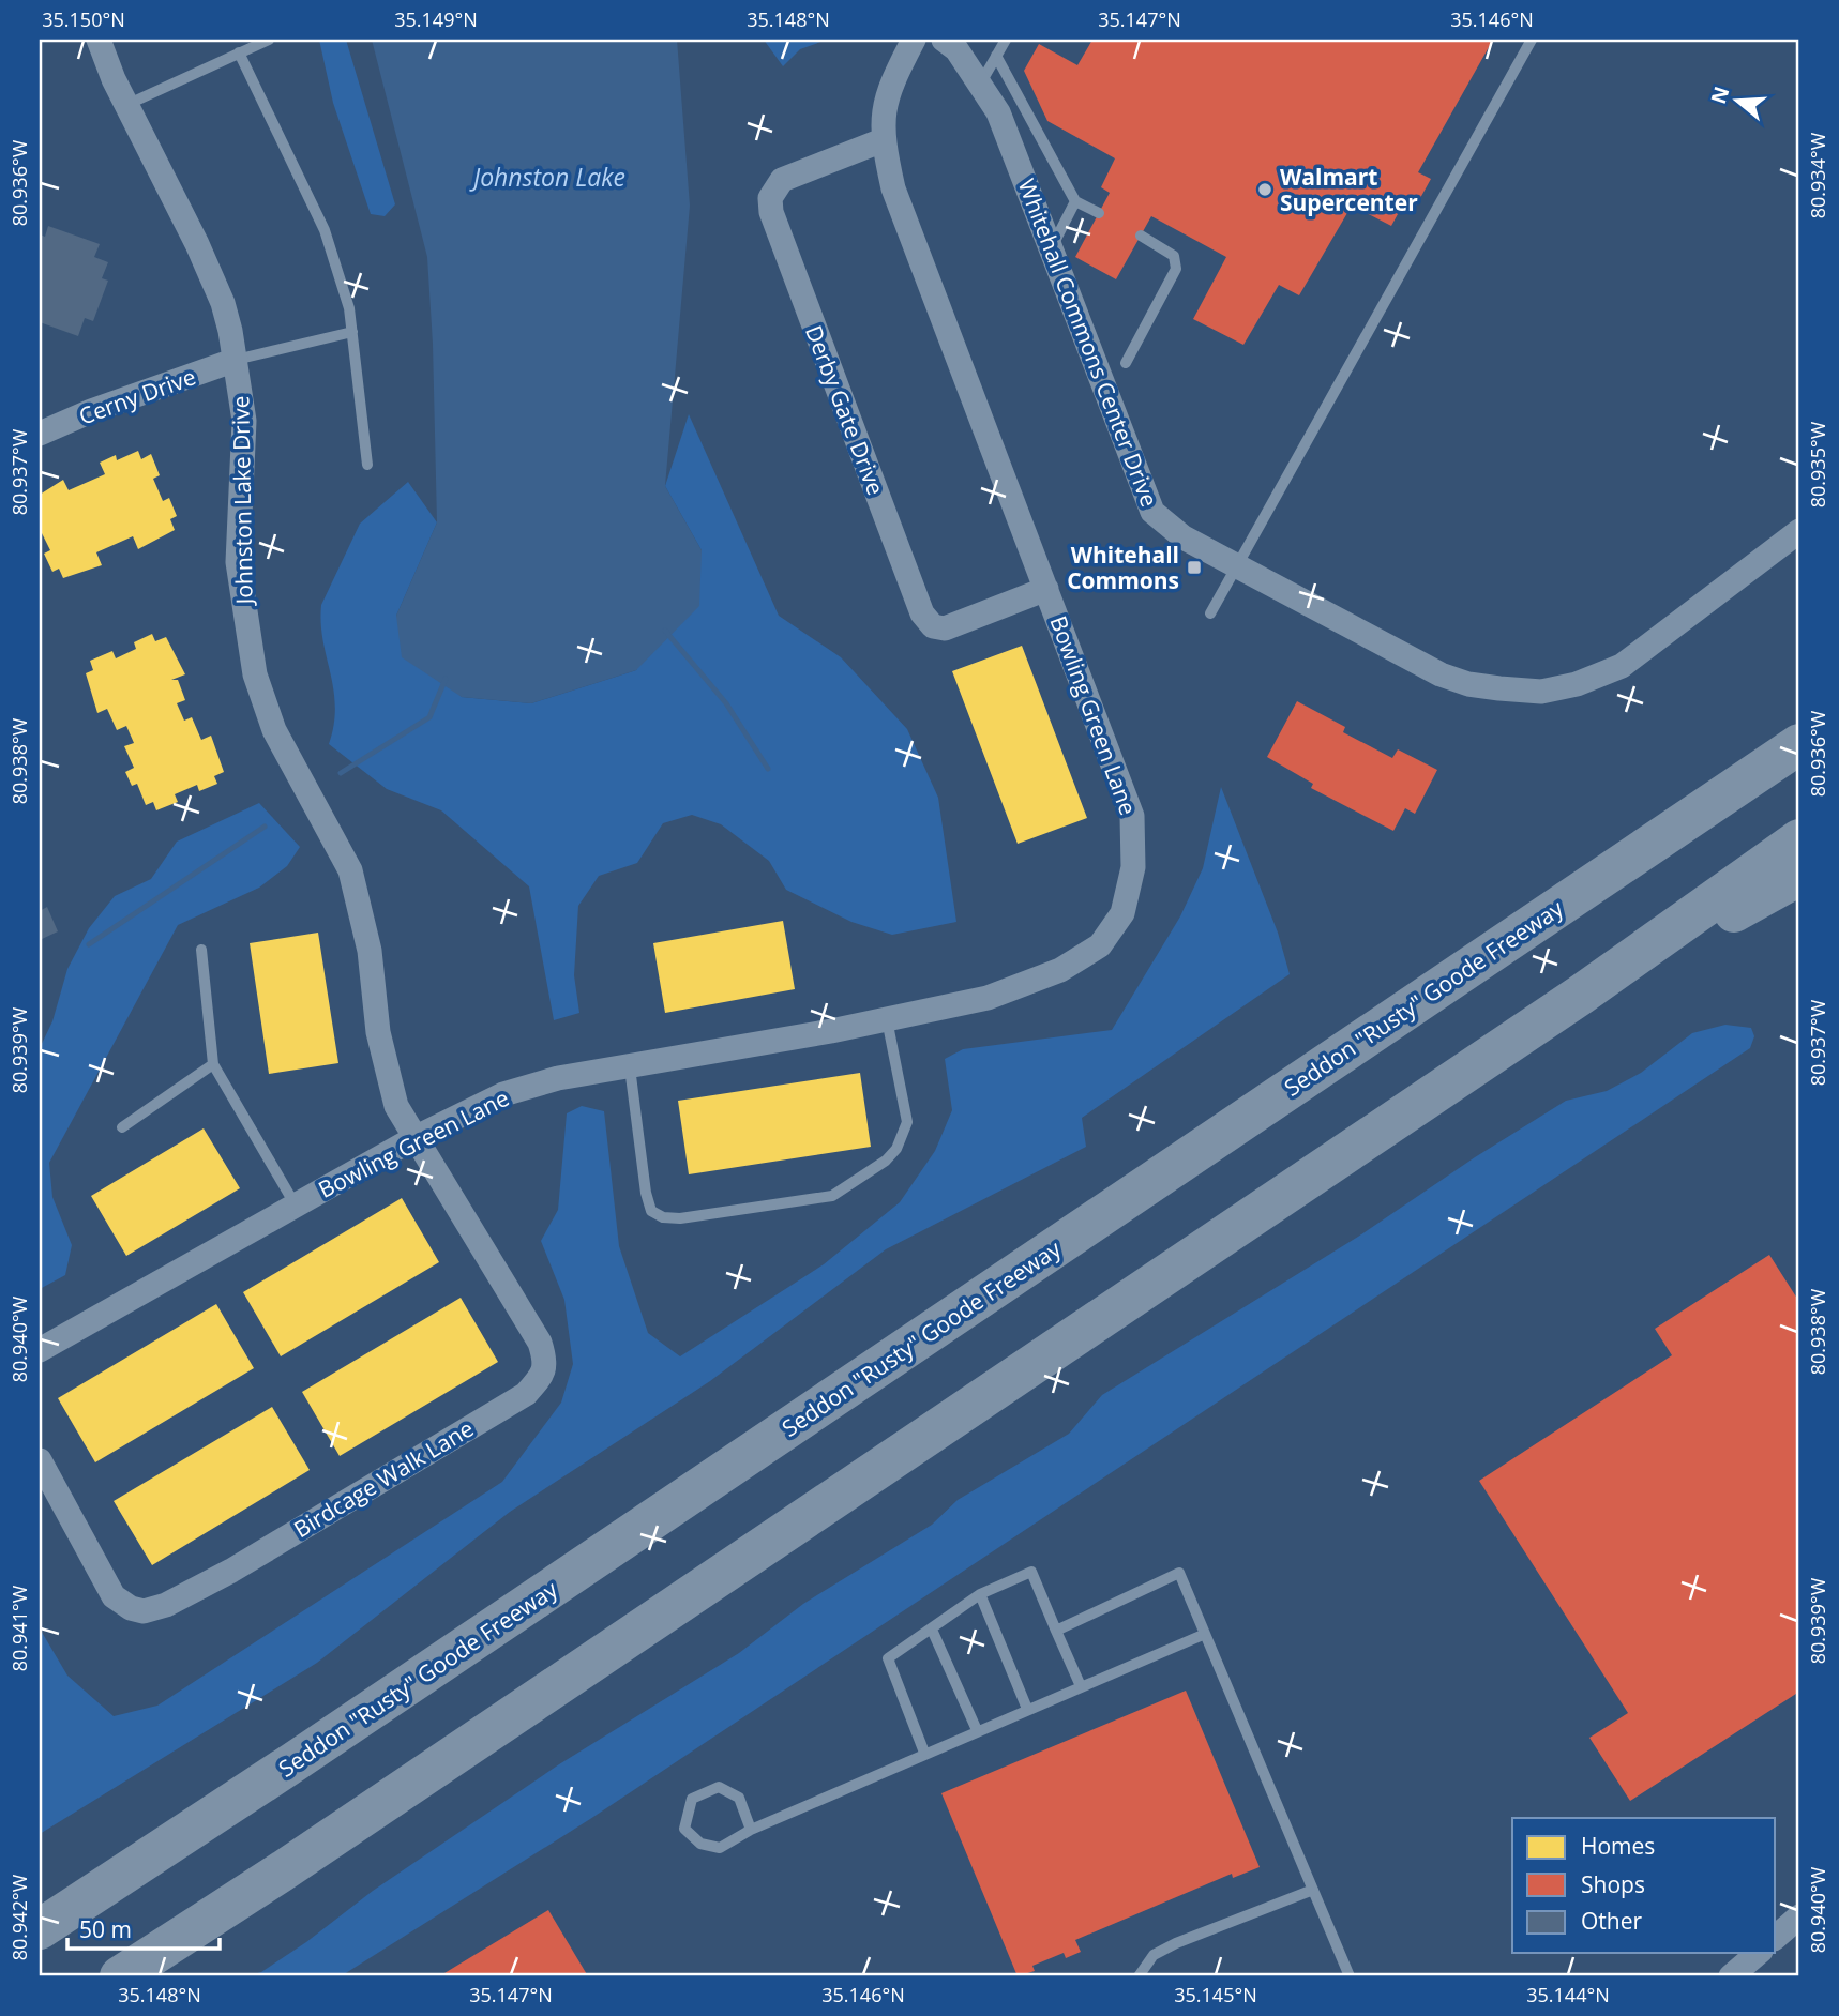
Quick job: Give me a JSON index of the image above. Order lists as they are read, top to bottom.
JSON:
{
  "streets": {
    "highway": ["Seddon \"Rusty\" Goode Freeway"],
    "street": [
      "Whitehall Commons Center Drive",
      "Cerny Drive",
      "Derby Gate Drive",
      "Johnston Lake Drive",
      "Bowling Green Lane",
      "Birdcage Walk Lane"
    ]
  },
  "crossings": [
    ["Cerny Drive", "Johnston Lake Drive"],
    ["Derby Gate Drive", "Bowling Green Lane"],
    ["Johnston Lake Drive", "Bowling Green Lane"],
    ["Johnston Lake Drive", "Birdcage Walk Lane"],
    ["Bowling Green Lane", "Birdcage Walk Lane"]
  ],
  "water": ["Johnston Lake"],
  "places": {
    "other": ["Walmart Supercenter"],
    "transit": ["Whitehall Commons"]
  },
  "legend": ["Homes", "Shops", "Other"],
  "scale_bar": "50 m",
  "north": "left",
  "coordinates": [
    "35.150°N",
    "35.149°N",
    "35.148°N",
    "35.147°N",
    "35.146°N",
    "80.934°W",
    "80.936°W",
    "80.935°W",
    "80.937°W",
    "80.938°W",
    "80.939°W",
    "80.940°W",
    "80.941°W",
    "80.942°W",
    "35.145°N",
    "35.144°N"
  ]
}
